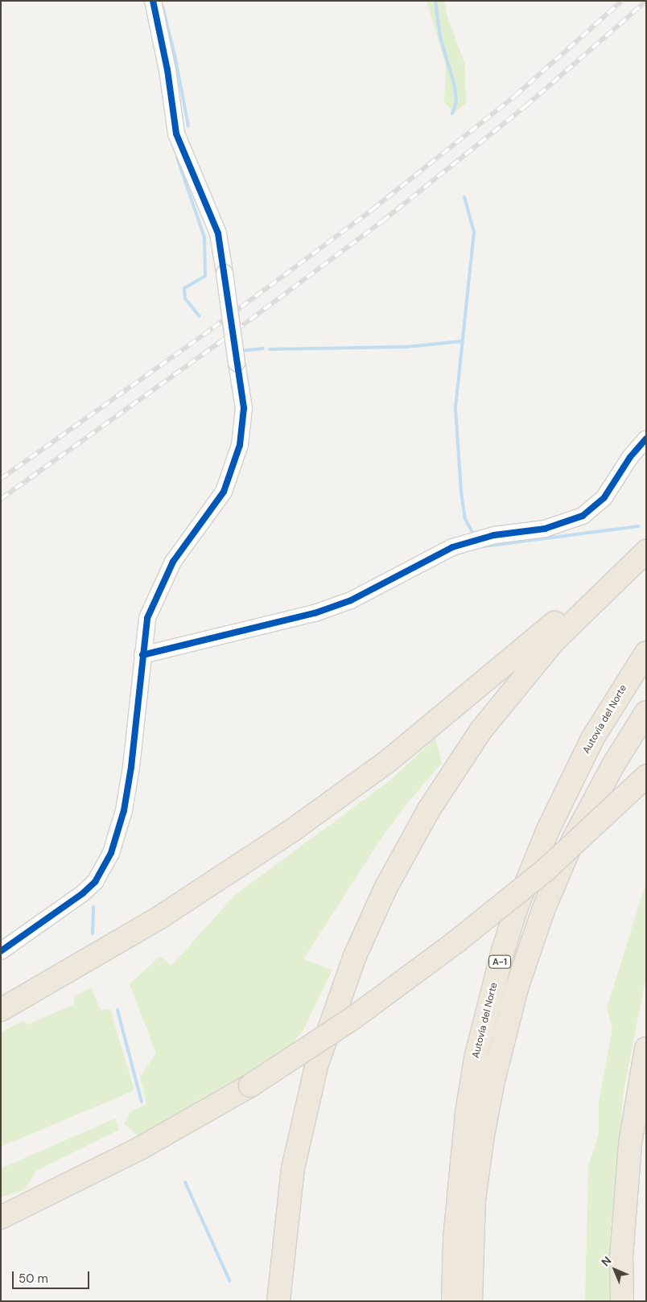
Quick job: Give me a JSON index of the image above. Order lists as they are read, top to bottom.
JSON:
{
  "streets": {
    "highway": ["Autovía del Norte", "A-1"]
  },
  "scale_bar": "50 m",
  "north": "top left"
}
